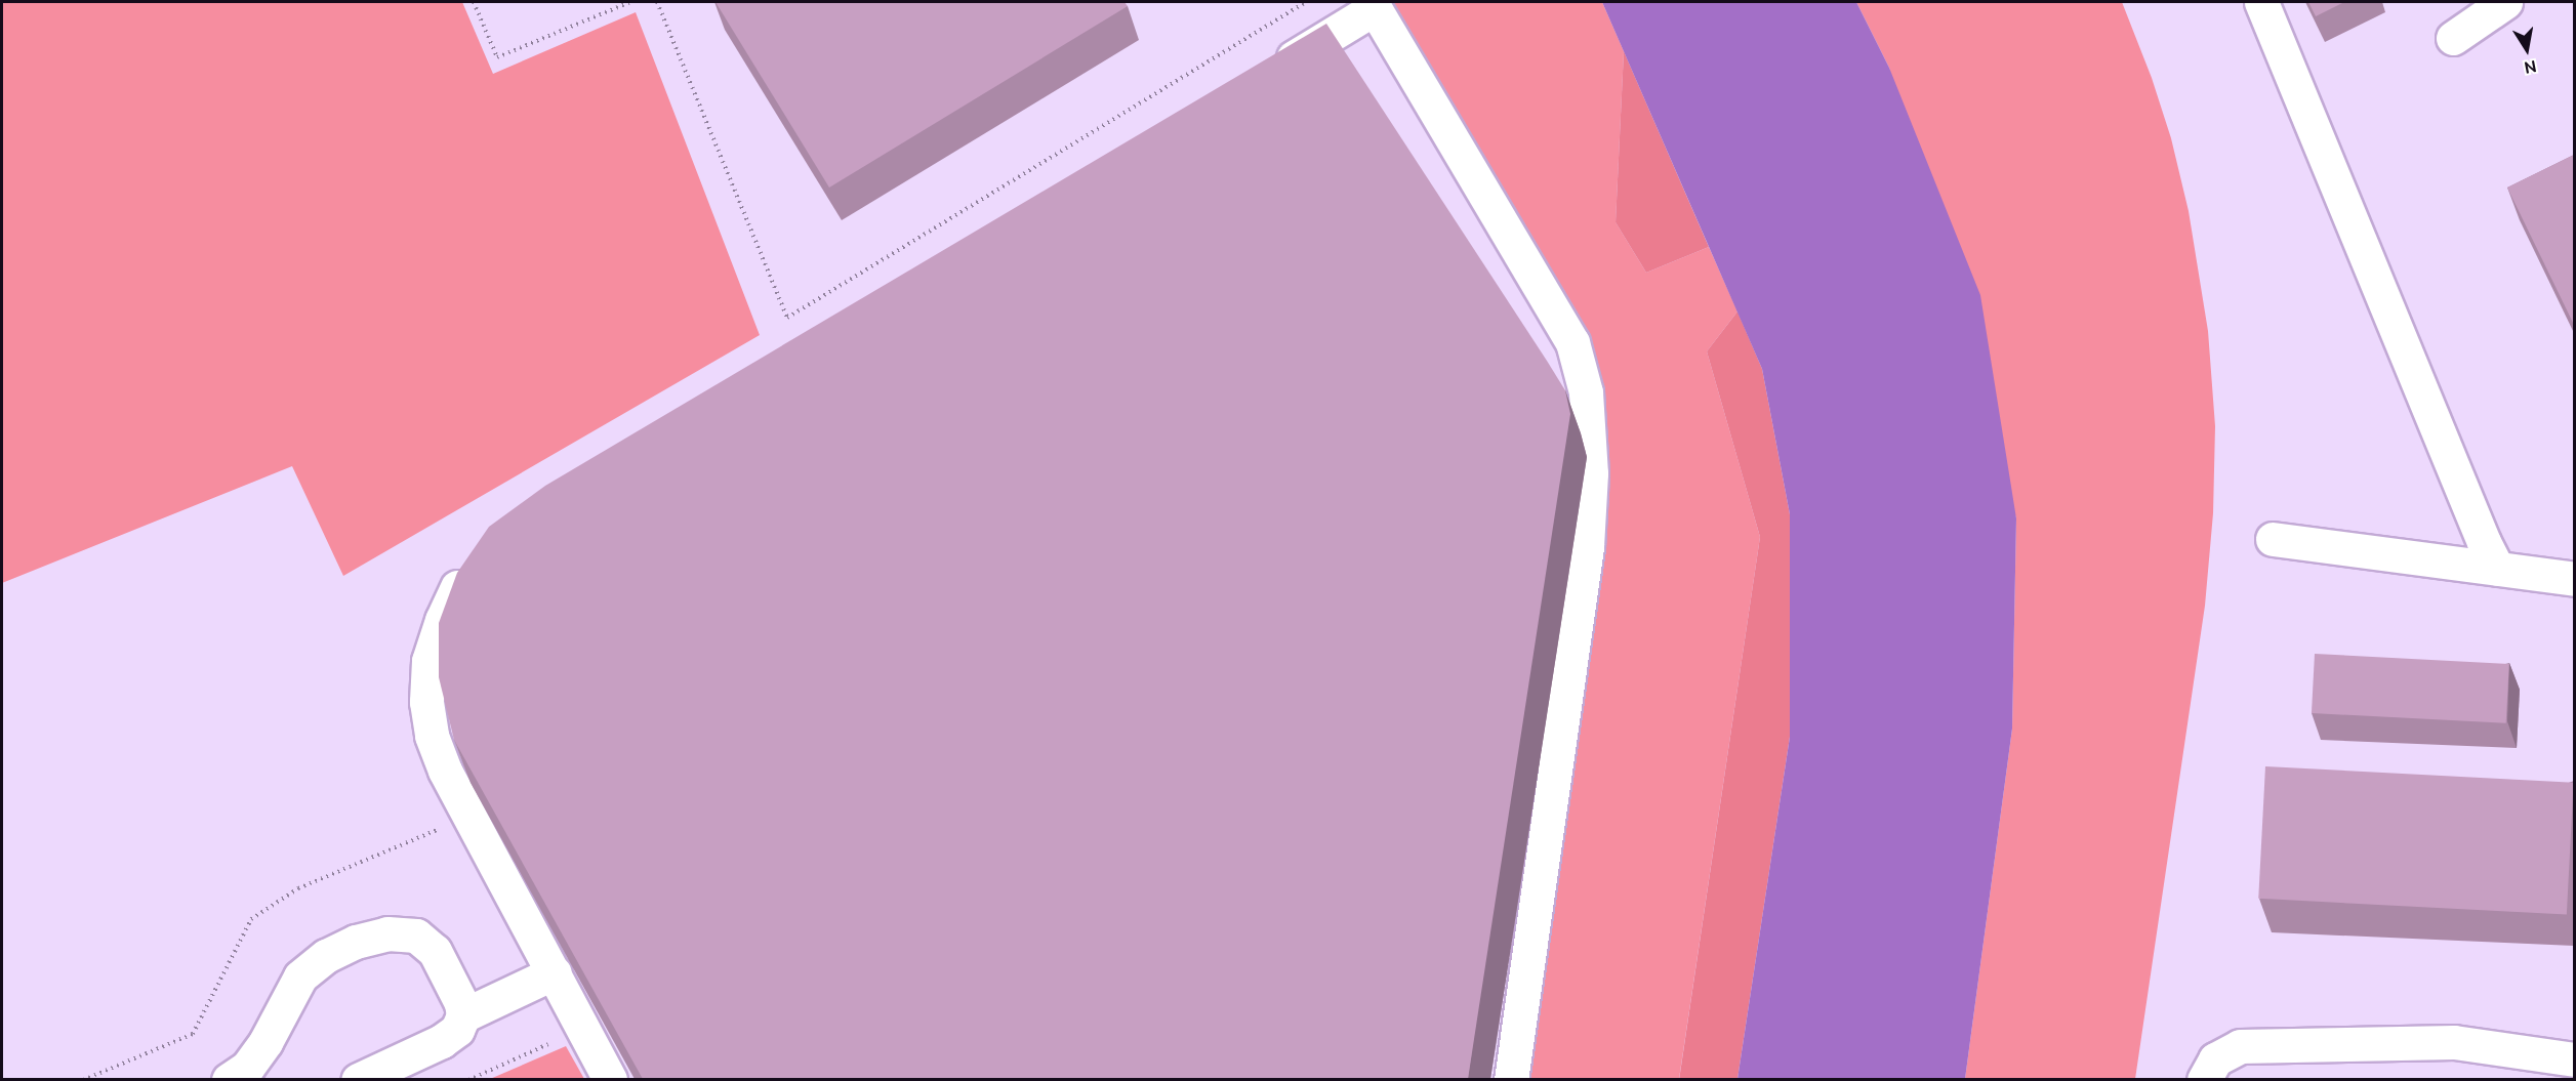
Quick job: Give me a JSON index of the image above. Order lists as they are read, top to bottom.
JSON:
{
  "north": "bottom"
}
